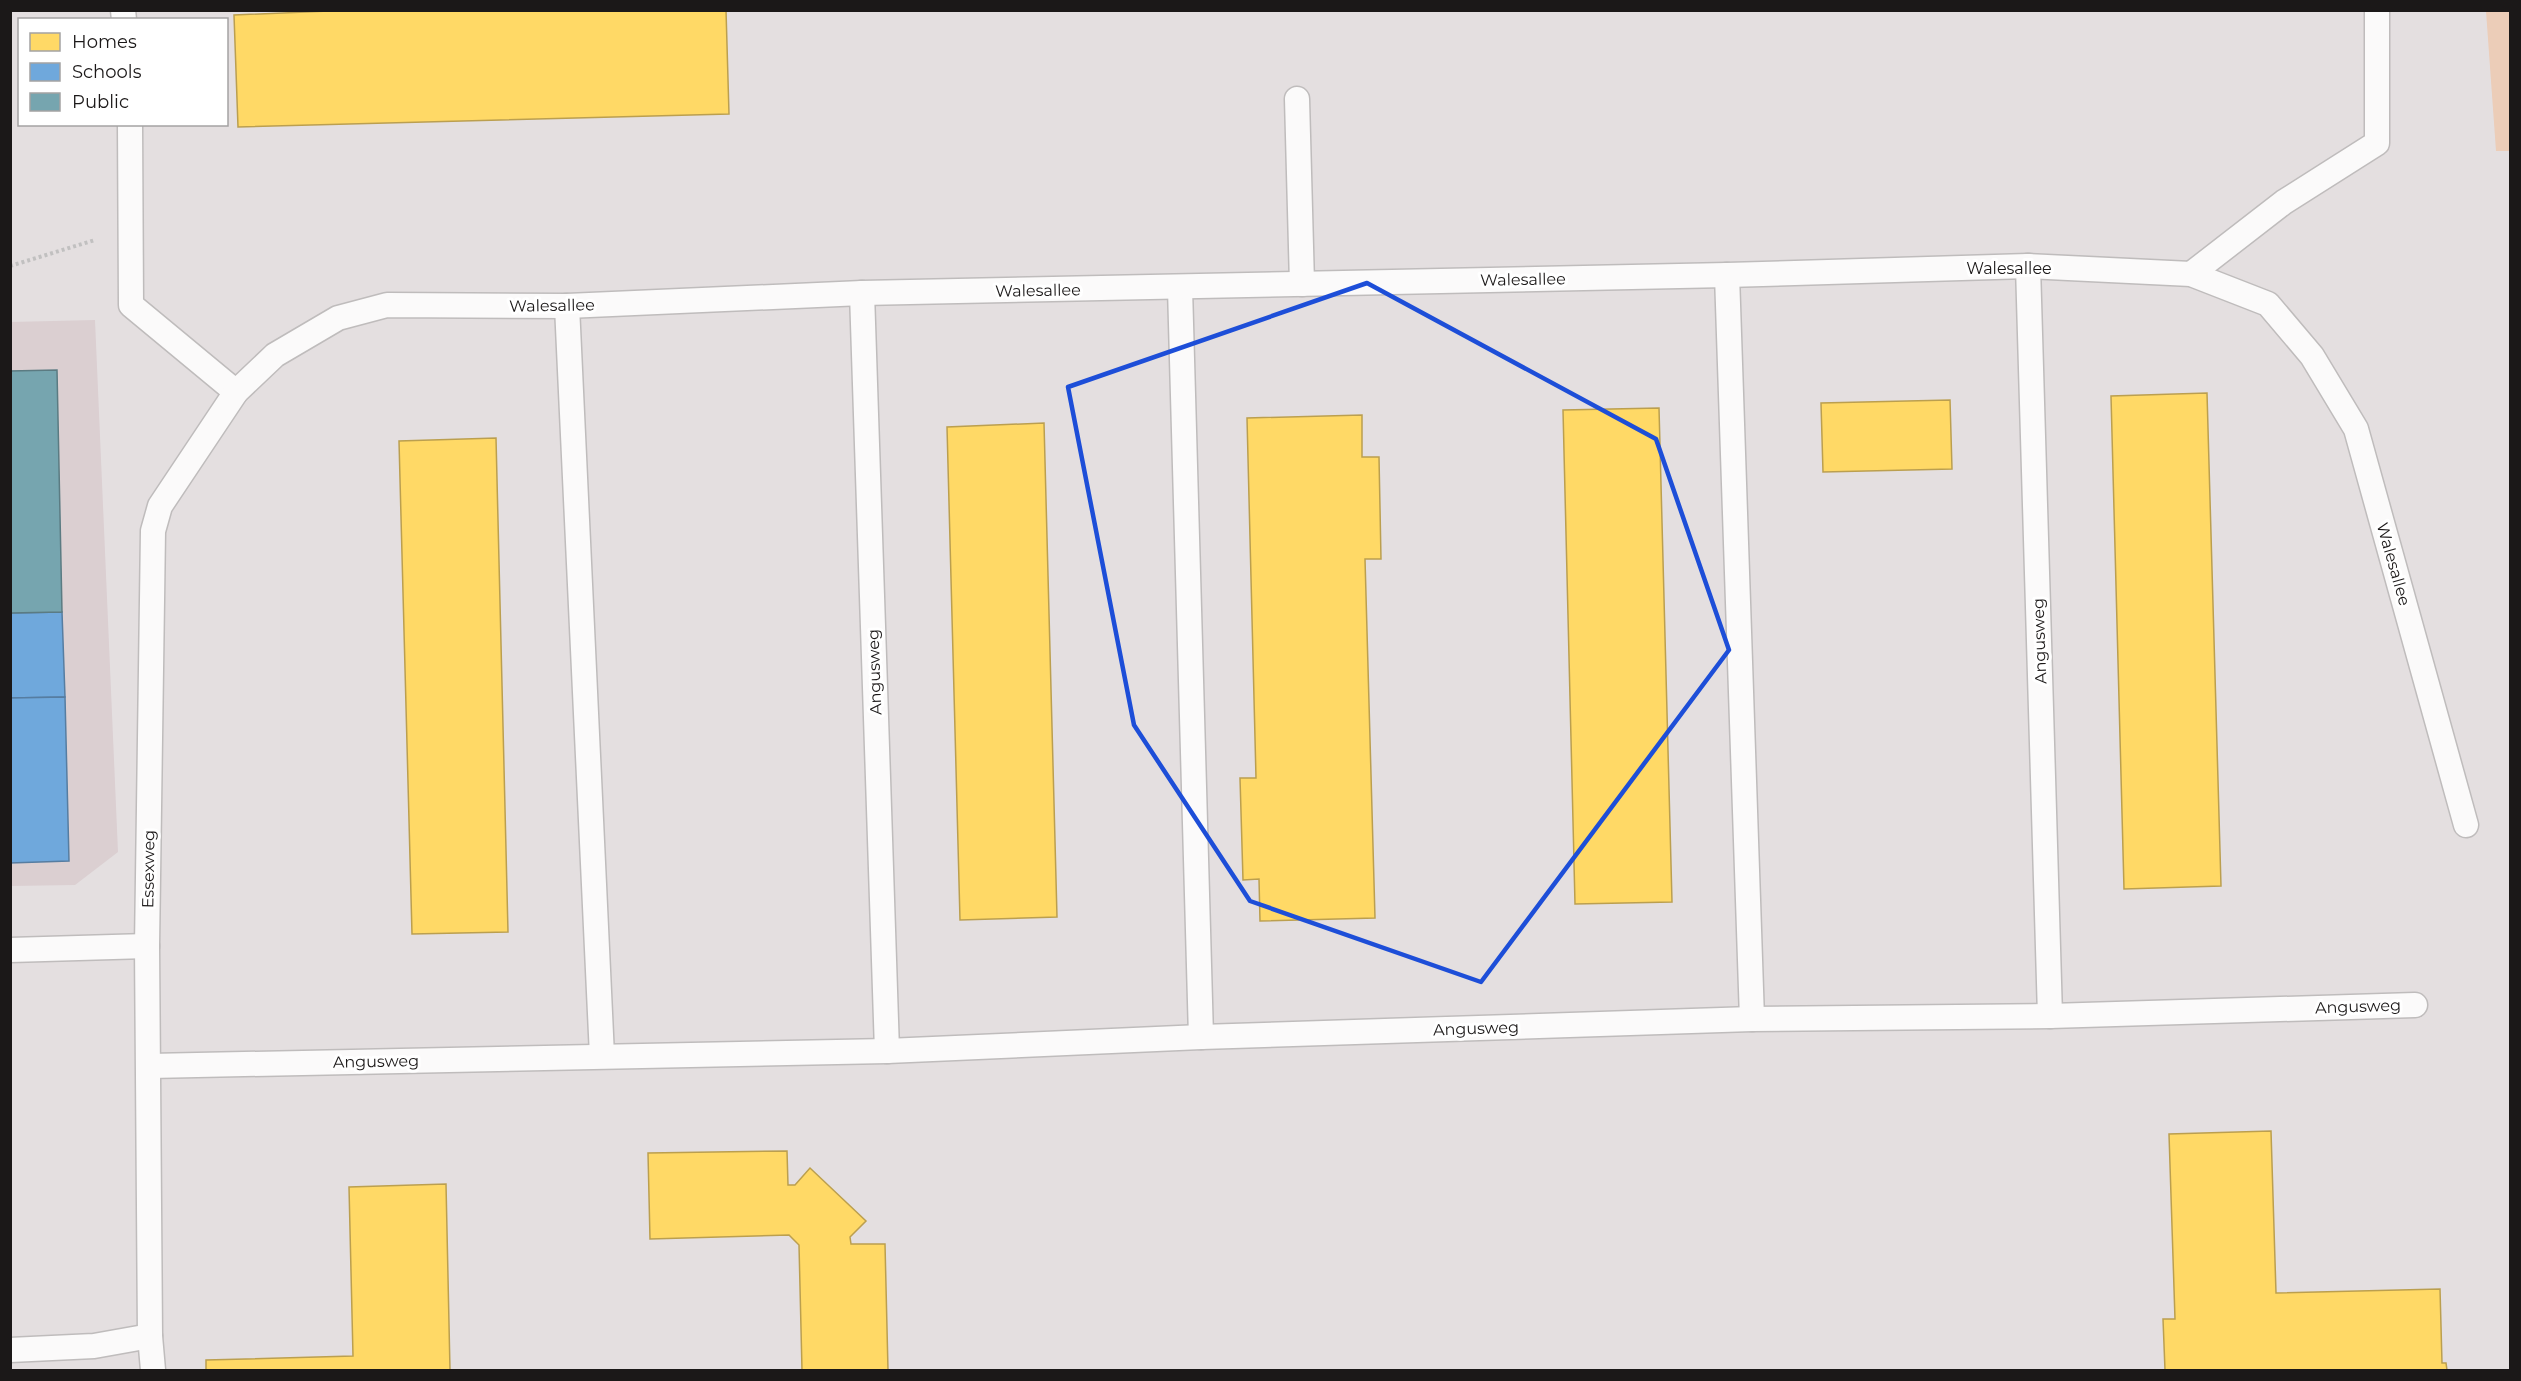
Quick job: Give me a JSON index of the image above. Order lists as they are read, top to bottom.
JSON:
{
  "streets": {
    "lane": ["Walesallee", "Angusweg", "Essexweg"]
  },
  "crossings": [
    ["Walesallee", "Angusweg"],
    ["Walesallee", "Essexweg"],
    ["Angusweg", "Essexweg"]
  ],
  "legend": ["Homes", "Schools", "Public"]
}
